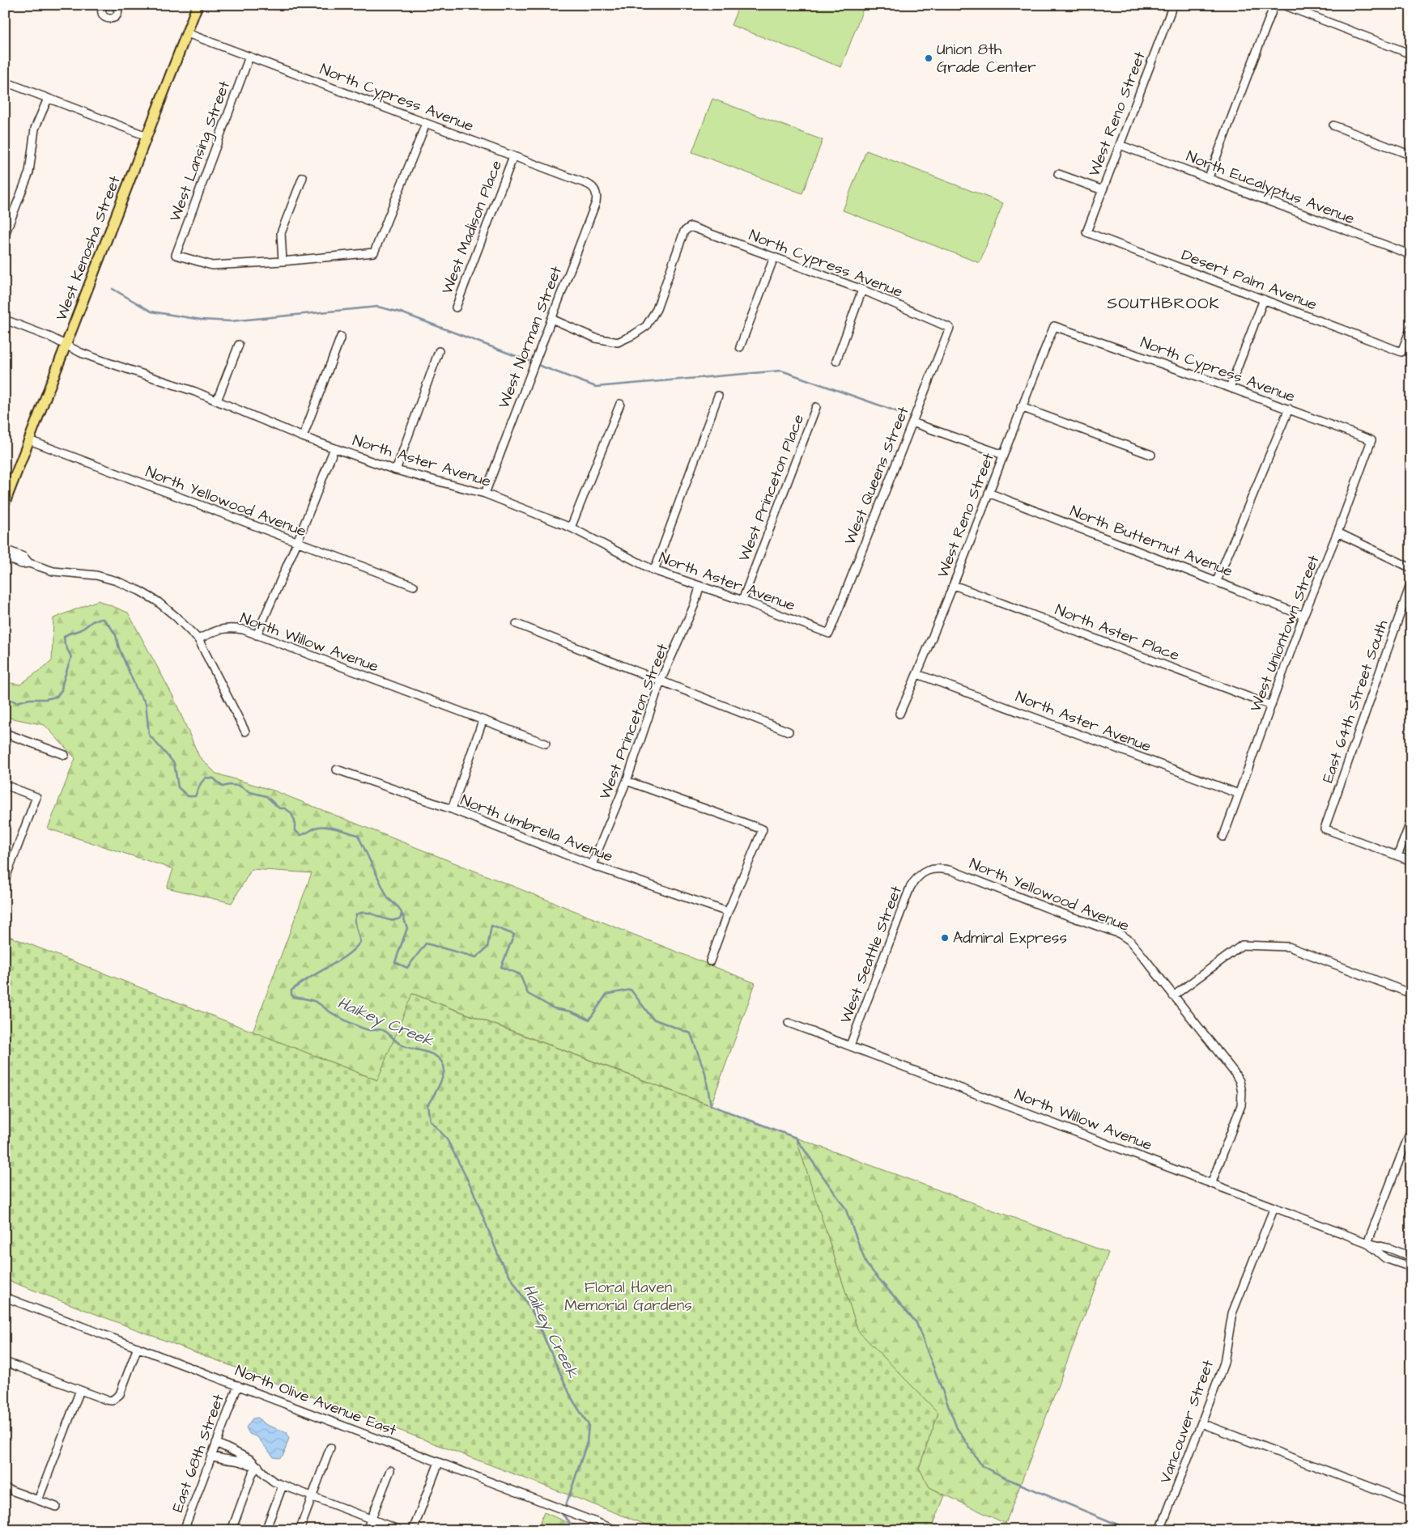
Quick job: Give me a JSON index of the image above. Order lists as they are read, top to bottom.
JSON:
{
  "streets": {
    "main road": ["West Kenosha Street"],
    "street": [
      "North Cypress Avenue",
      "West Reno Street",
      "West Lansing Street",
      "North Eucalyptus Avenue",
      "West Madison Place",
      "Desert Palm Avenue",
      "West Norman Street",
      "North Aster Avenue",
      "West Queens Street",
      "West Princeton Place",
      "North Yellowood Avenue",
      "North Butternut Avenue",
      "North Aster Place",
      "West Uniontown Street",
      "North Willow Avenue",
      "East 64th Street South",
      "West Princeton Street",
      "North Umbrella Avenue",
      "West Seattle Street",
      "North Olive Avenue East",
      "Vancouver Street",
      "East 68th Street"
    ]
  },
  "crossings": [
    ["North Cypress Avenue", "West Reno Street"],
    ["North Cypress Avenue", "West Lansing Street"],
    ["North Cypress Avenue", "West Madison Place"],
    ["North Cypress Avenue", "West Kenosha Street"],
    ["North Cypress Avenue", "West Norman Street"],
    ["North Cypress Avenue", "West Queens Street"],
    ["North Cypress Avenue", "West Uniontown Street"],
    ["West Reno Street", "North Eucalyptus Avenue"],
    ["West Reno Street", "Desert Palm Avenue"],
    ["West Reno Street", "North Aster Avenue"],
    ["West Reno Street", "North Butternut Avenue"],
    ["West Reno Street", "North Aster Place"],
    ["West Kenosha Street", "North Aster Avenue"],
    ["West Kenosha Street", "North Yellowood Avenue"],
    ["West Norman Street", "North Aster Avenue"],
    ["North Aster Avenue", "West Queens Street"],
    ["North Aster Avenue", "West Princeton Place"],
    ["North Aster Avenue", "West Uniontown Street"],
    ["North Aster Avenue", "West Princeton Street"],
    ["North Yellowood Avenue", "West Seattle Street"],
    ["North Butternut Avenue", "West Uniontown Street"],
    ["North Aster Place", "West Uniontown Street"],
    ["North Willow Avenue", "West Seattle Street"],
    ["North Willow Avenue", "Vancouver Street"],
    ["West Princeton Street", "North Umbrella Avenue"],
    ["North Olive Avenue East", "East 68th Street"]
  ],
  "districts": ["SOUTHBROOK"],
  "water": ["Haikey Creek"],
  "parks": ["Floral Haven Memorial Gardens"],
  "places": ["Union 8th Grade Center", "Admiral Express"]
}
